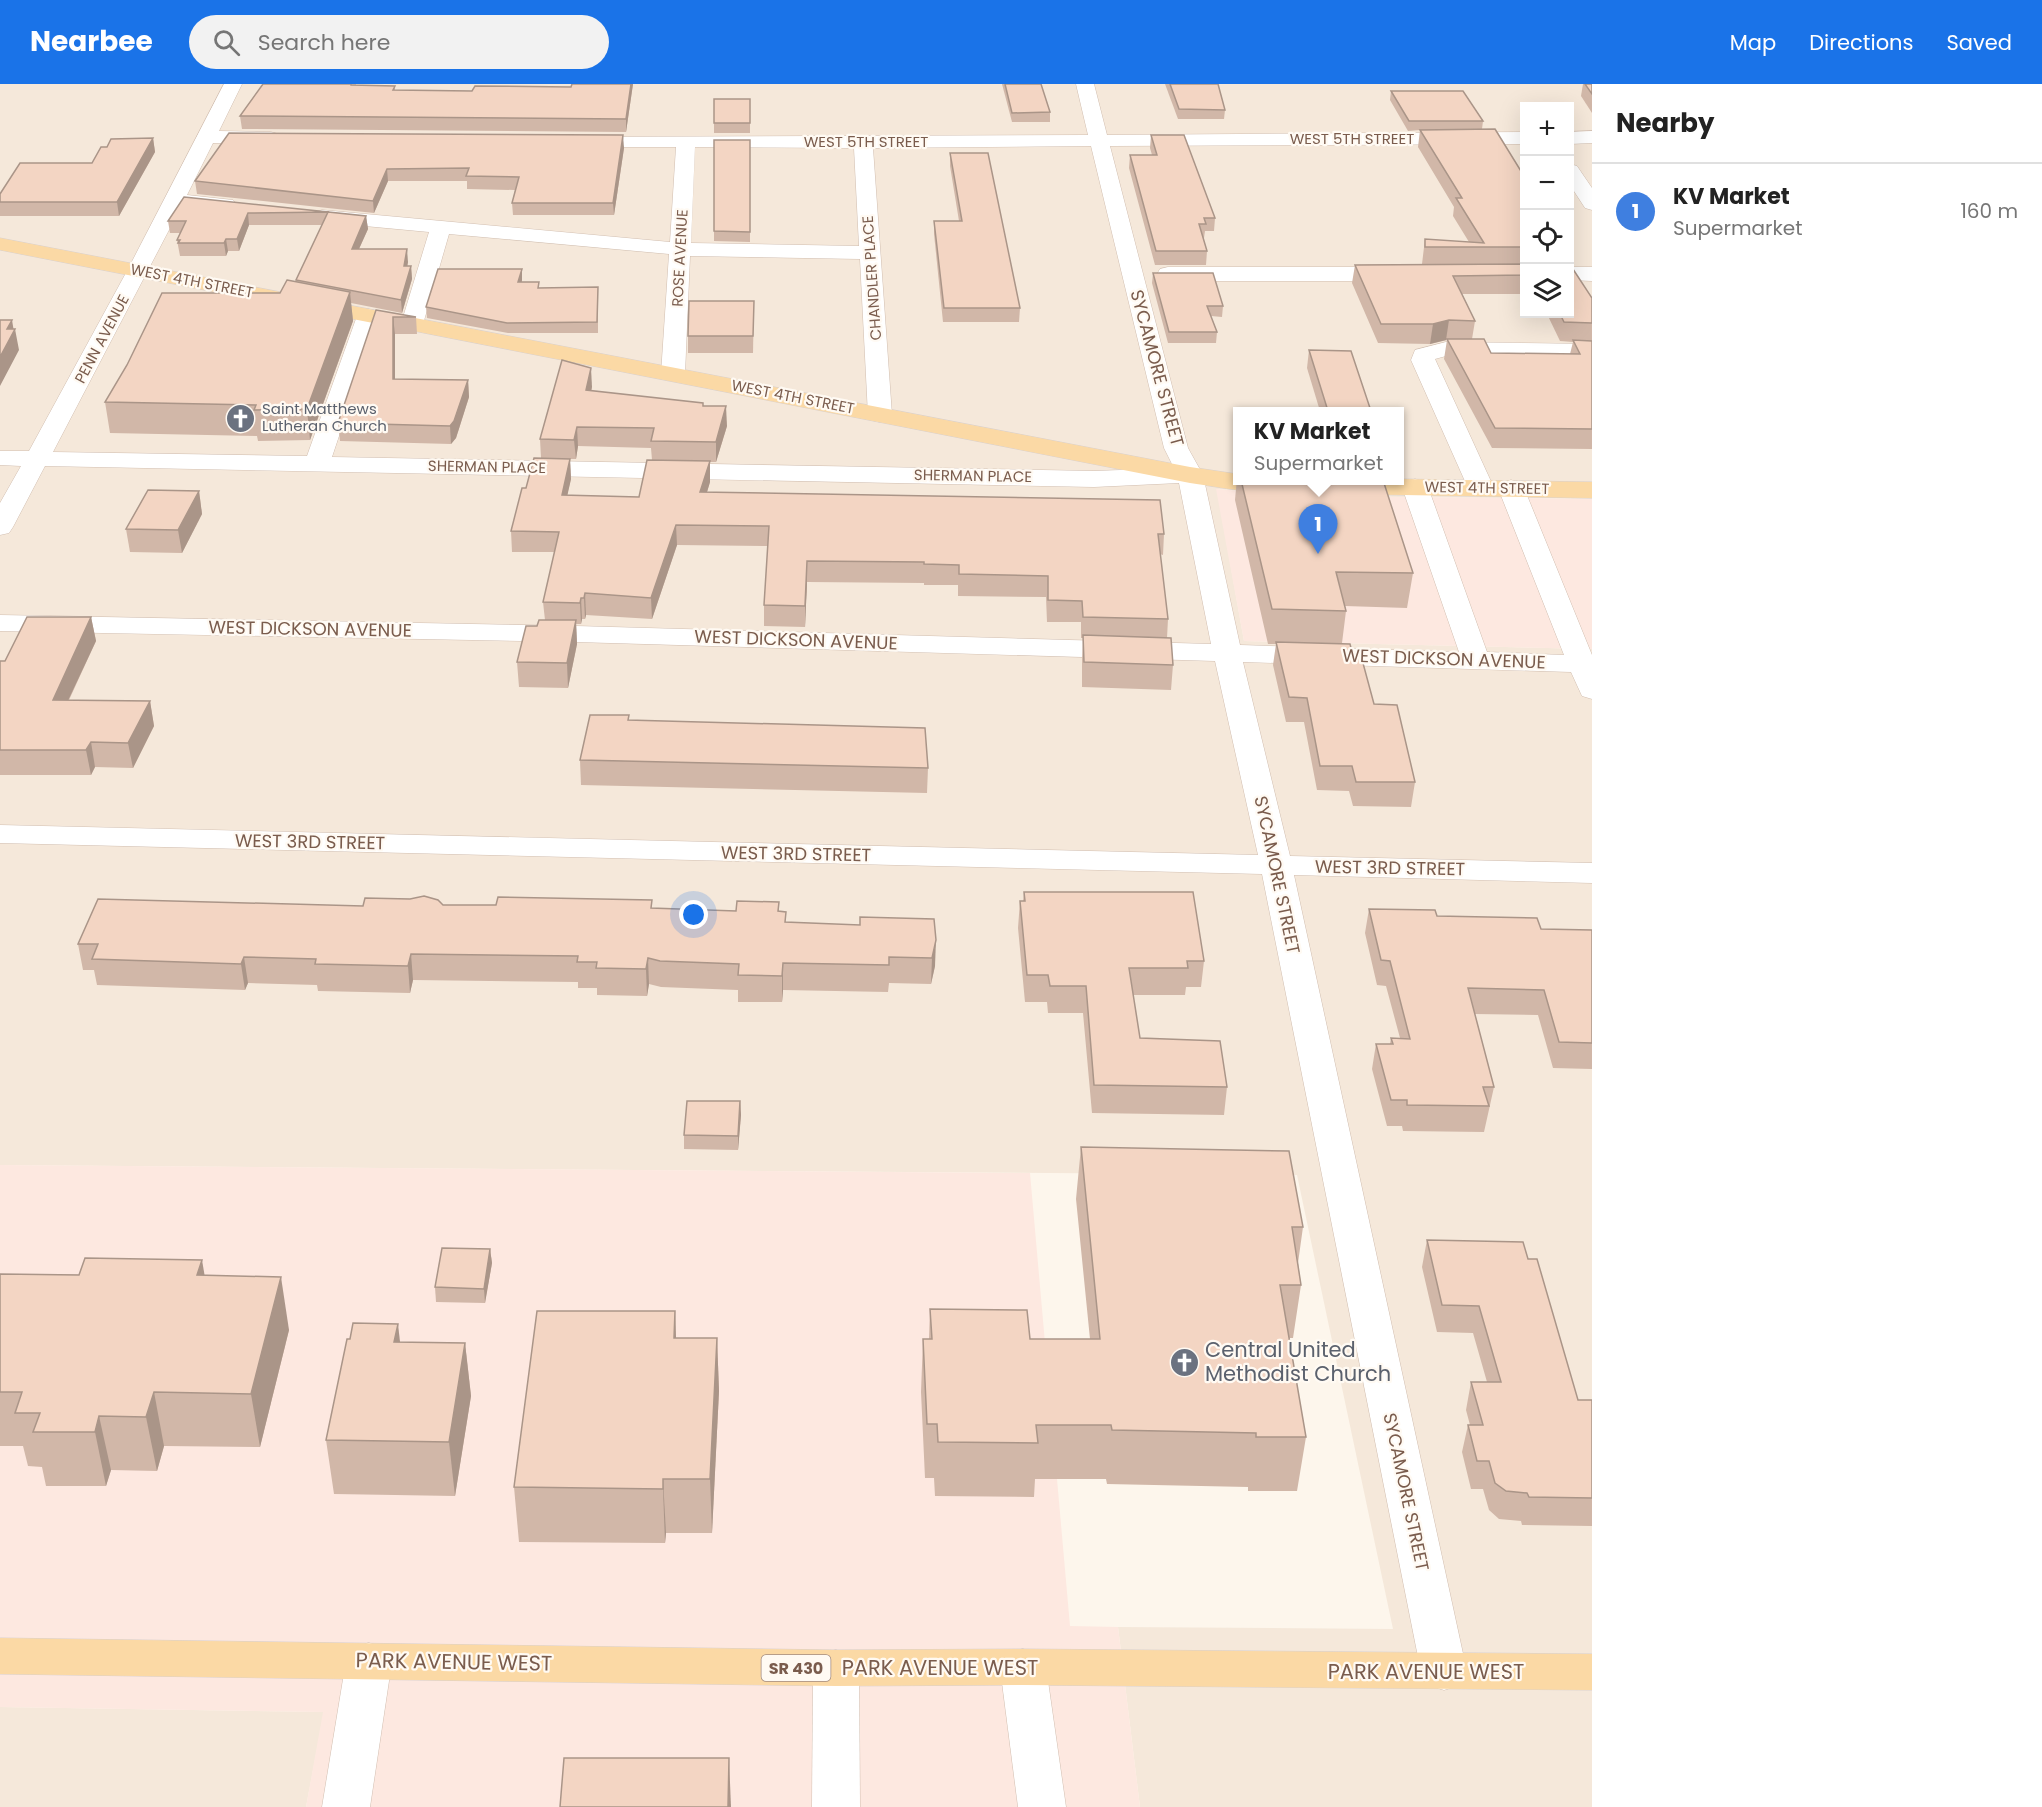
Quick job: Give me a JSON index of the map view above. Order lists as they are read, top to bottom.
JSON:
{
  "streets": {
    "main road": ["WEST 4TH STREET", "PARK AVENUE WEST", "SR 430"],
    "street": [
      "WEST 5TH STREET",
      "ROSE AVENUE",
      "CHANDLER PLACE",
      "PENN AVENUE",
      "SYCAMORE STREET",
      "SHERMAN PLACE",
      "WEST DICKSON AVENUE",
      "WEST 3RD STREET"
    ]
  },
  "crossings": [
    ["WEST 5TH STREET", "ROSE AVENUE"],
    ["WEST 5TH STREET", "CHANDLER PLACE"],
    ["WEST 5TH STREET", "SYCAMORE STREET"],
    ["ROSE AVENUE", "WEST 4TH STREET"],
    ["CHANDLER PLACE", "WEST 4TH STREET"],
    ["WEST 4TH STREET", "PENN AVENUE"],
    ["WEST 4TH STREET", "SYCAMORE STREET"],
    ["WEST 4TH STREET", "SHERMAN PLACE"],
    ["PENN AVENUE", "SHERMAN PLACE"],
    ["SYCAMORE STREET", "SHERMAN PLACE"],
    ["SYCAMORE STREET", "WEST DICKSON AVENUE"],
    ["SYCAMORE STREET", "WEST 3RD STREET"],
    ["SYCAMORE STREET", "PARK AVENUE WEST"]
  ],
  "places": {
    "church": ["Saint Matthews Lutheran Church", "Central United Methodist Church"]
  },
  "page": {
    "header": "Nearbee",
    "search": "Search here",
    "nav": ["Map", "Directions", "Saved"],
    "heading": "Nearby",
    "map_buttons": ["+", "−"],
    "list": [
      {
        "mark": "1",
        "name": "KV Market",
        "note": "Supermarket",
        "value": "160 m"
      }
    ],
    "popup": ["KV Market", "Supermarket"],
    "pins": "1"
  }
}
